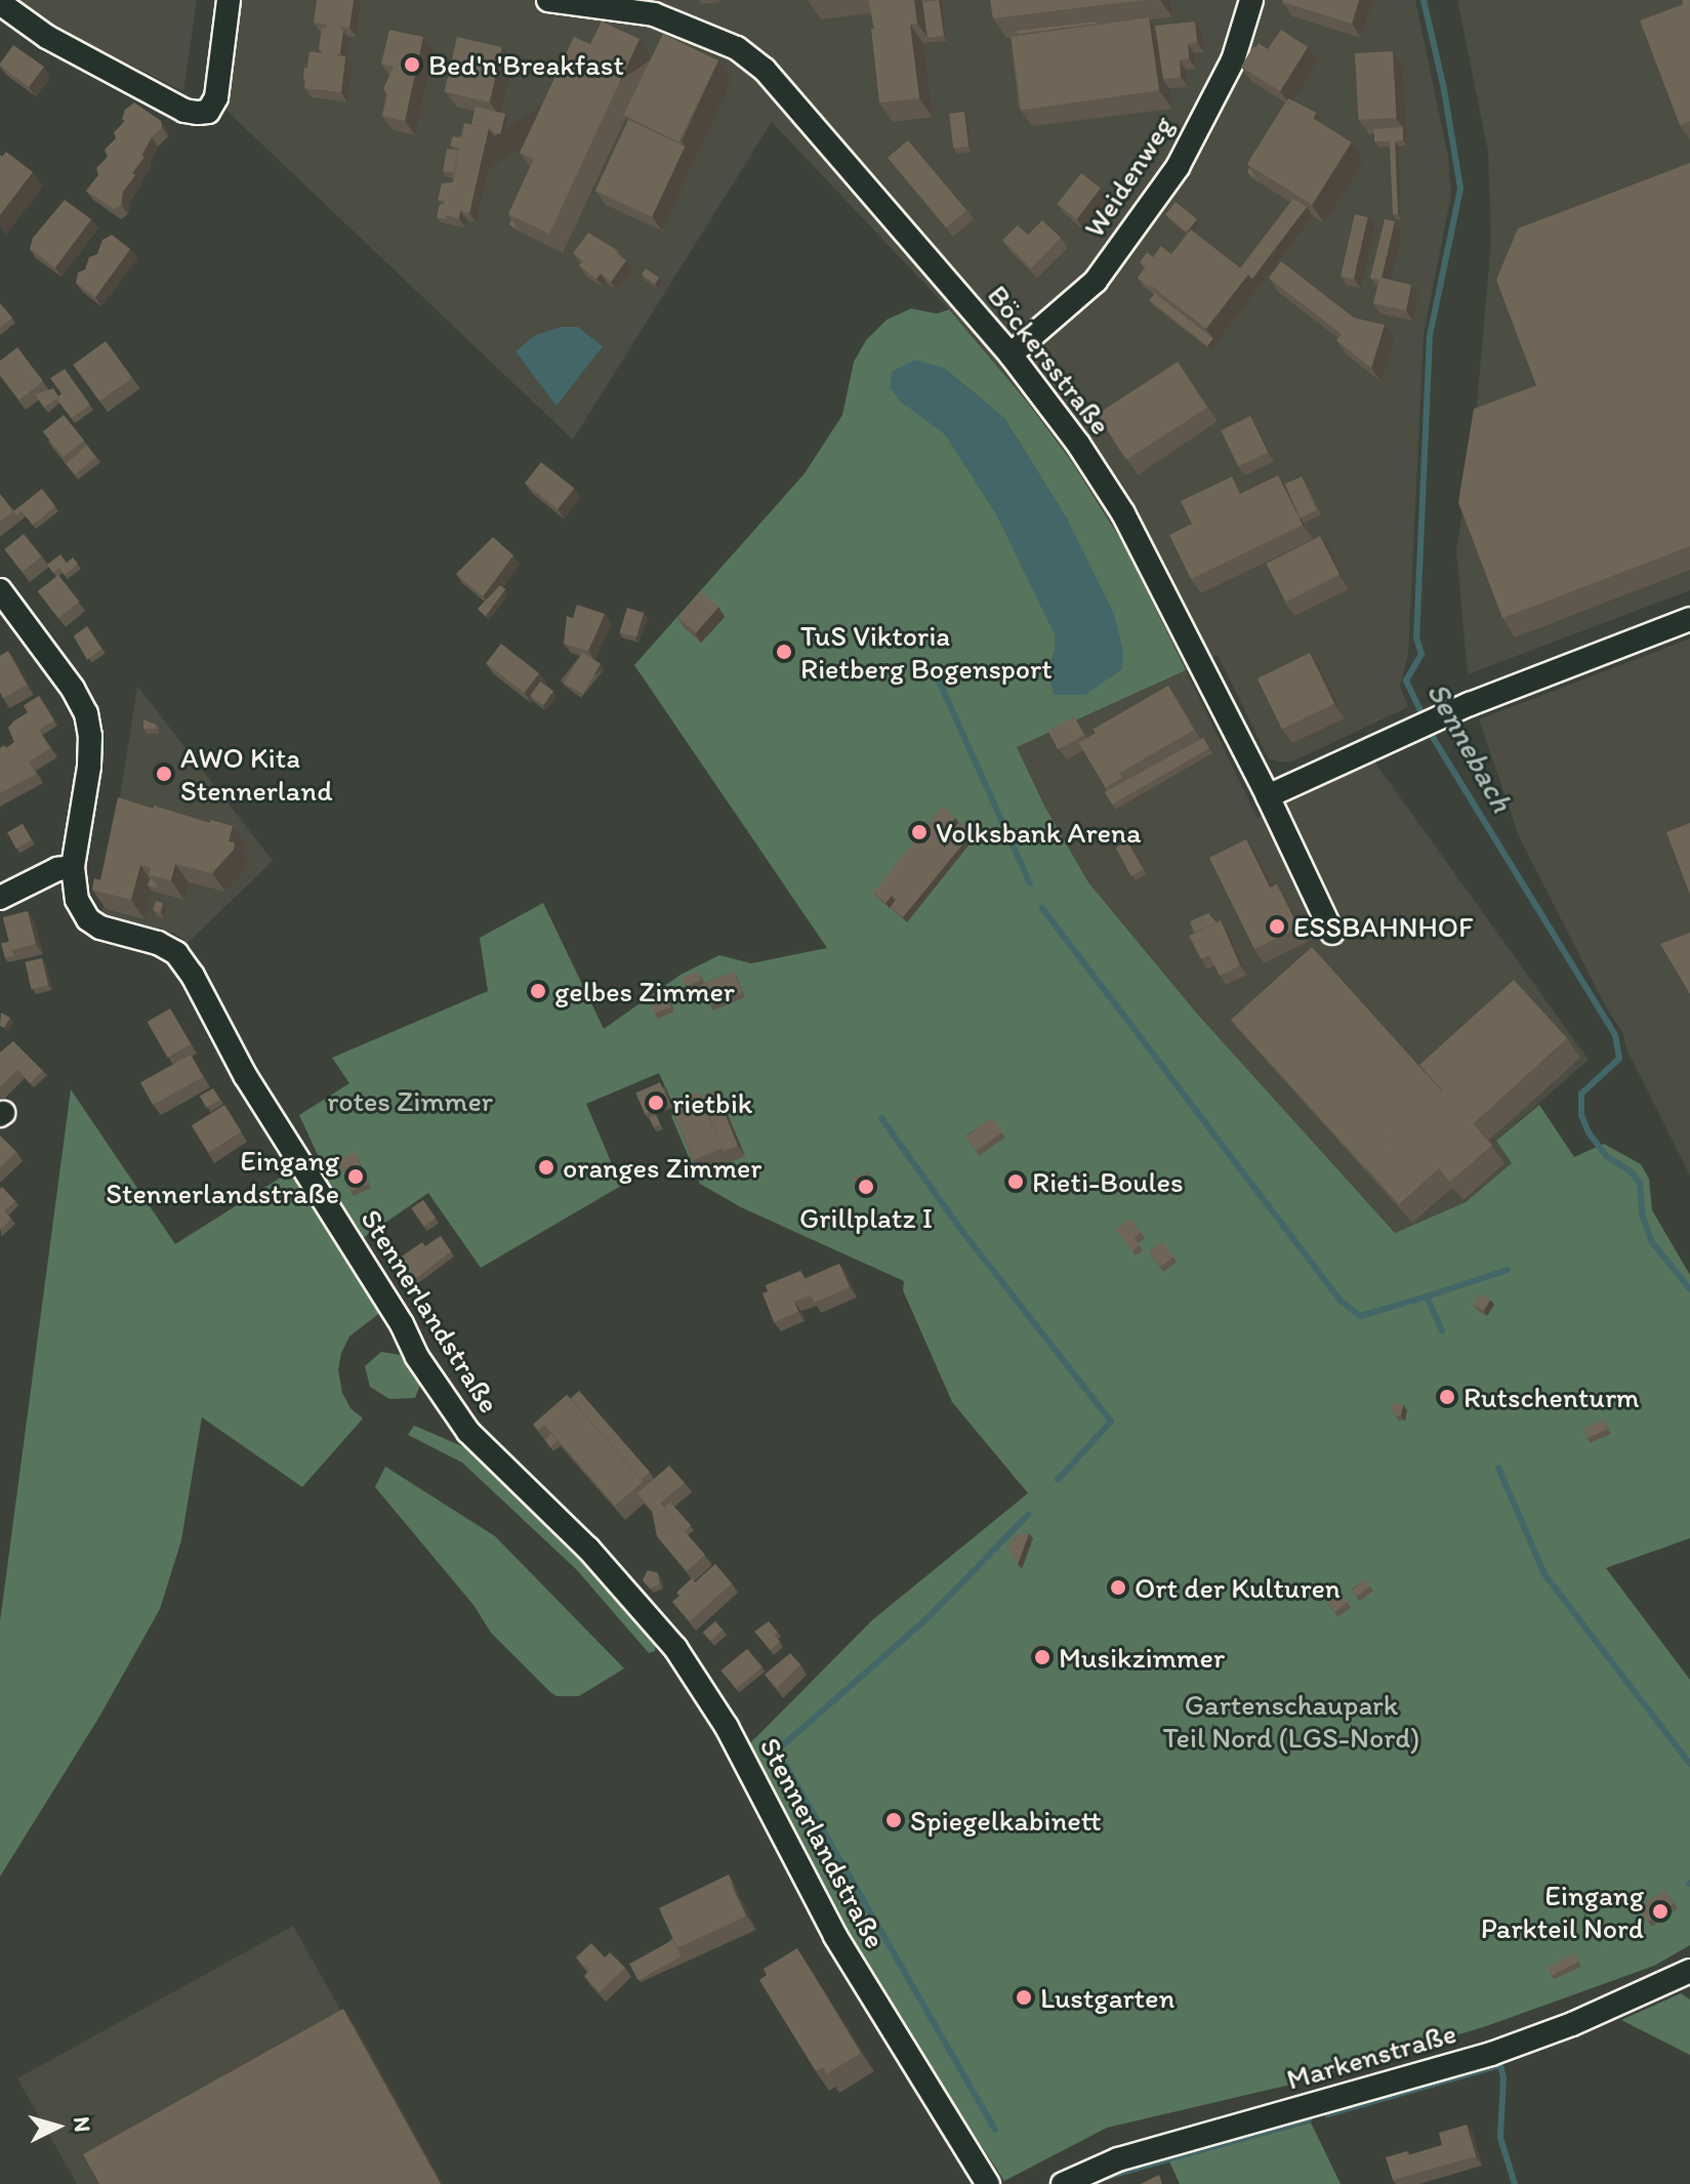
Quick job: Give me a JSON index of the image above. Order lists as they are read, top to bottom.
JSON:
{
  "streets": {
    "street": [
      "Weidenweg",
      "Böckersstraße",
      "Stennerlandstraße",
      "Markenstraße"
    ]
  },
  "crossings": [
    ["Weidenweg", "Böckersstraße"]
  ],
  "water": ["Sennebach"],
  "parks": ["rotes Zimmer", "Gartenschaupark Teil Nord (LGS-Nord)"],
  "places": [
    "Bed'n'Breakfast",
    "TuS Viktoria Rietberg Bogensport",
    "AWO Kita Stennerland",
    "Volksbank Arena",
    "ESSBAHNHOF",
    "gelbes Zimmer",
    "rietbik",
    "oranges Zimmer",
    "Eingang Stennerlandstraße",
    "Rieti-Boules",
    "Grillplatz I",
    "Rutschenturm",
    "Ort der Kulturen",
    "Musikzimmer",
    "Spiegelkabinett",
    "Eingang Parkteil Nord",
    "Lustgarten"
  ],
  "north": "right"
}
